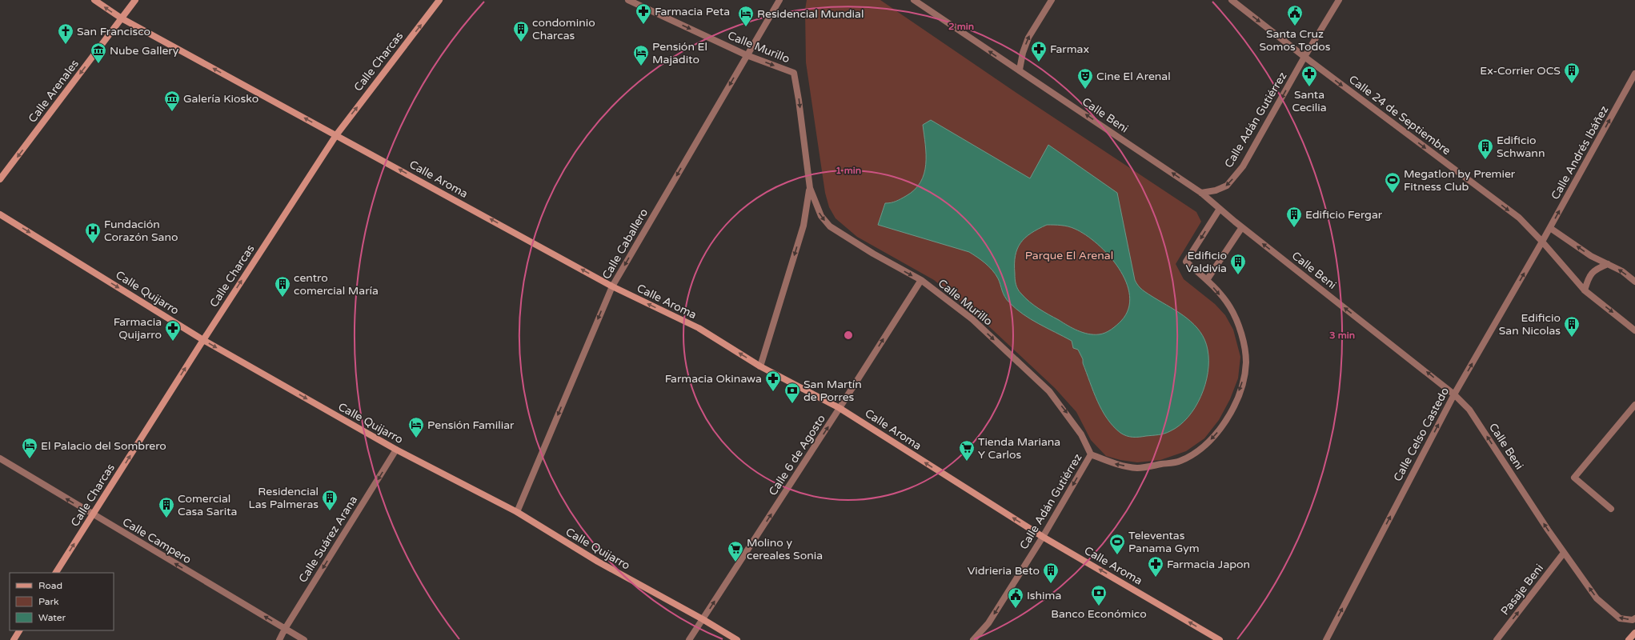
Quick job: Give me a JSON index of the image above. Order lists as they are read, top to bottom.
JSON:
{
  "streets": {
    "street": [
      "Calle Murillo",
      "Calle Charcas",
      "Calle Arenales",
      "Calle Beni",
      "Calle 24 de Septiembre",
      "Calle Adán Gutiérrez",
      "Calle Andrés Ibáñez",
      "Calle Aroma",
      "Calle Caballero",
      "Calle Quijarro",
      "Calle Celso Castedo",
      "Calle 6 de Agosto",
      "Calle Suárez Arana",
      "Calle Campero",
      "Pasaje Beni"
    ]
  },
  "crossings": [
    ["Calle Murillo", "Calle Adán Gutiérrez"],
    ["Calle Murillo", "Calle Aroma"],
    ["Calle Murillo", "Calle Caballero"],
    ["Calle Murillo", "Calle 6 de Agosto"],
    ["Calle Charcas", "Calle Aroma"],
    ["Calle Charcas", "Calle Quijarro"],
    ["Calle Charcas", "Calle Campero"],
    ["Calle Arenales", "Calle Aroma"],
    ["Calle Beni", "Calle Adán Gutiérrez"],
    ["Calle Beni", "Calle Celso Castedo"],
    ["Calle Beni", "Pasaje Beni"],
    ["Calle 24 de Septiembre", "Calle Adán Gutiérrez"],
    ["Calle 24 de Septiembre", "Calle Andrés Ibáñez"],
    ["Calle 24 de Septiembre", "Calle Celso Castedo"],
    ["Calle Adán Gutiérrez", "Calle Aroma"],
    ["Calle Andrés Ibáñez", "Calle Celso Castedo"],
    ["Calle Aroma", "Calle Caballero"],
    ["Calle Aroma", "Calle 6 de Agosto"],
    ["Calle Caballero", "Calle Quijarro"],
    ["Calle Quijarro", "Calle 6 de Agosto"],
    ["Calle Quijarro", "Calle Suárez Arana"],
    ["Calle Suárez Arana", "Calle Campero"]
  ],
  "one_way": [
    "Calle Murillo",
    "Calle Charcas",
    "Calle Arenales",
    "Calle Beni",
    "Calle 24 de Septiembre",
    "Calle Adán Gutiérrez",
    "Calle Andrés Ibáñez",
    "Calle Aroma",
    "Calle Caballero",
    "Calle Quijarro",
    "Calle Celso Castedo",
    "Calle 6 de Agosto",
    "Calle Suárez Arana",
    "Calle Campero",
    "Pasaje Beni"
  ],
  "parks": ["Parque El Arenal"],
  "places": {
    "pharmacy": [
      "Farmacia Peta",
      "Farmax",
      "Santa Cecilia",
      "Farmacia Quijarro",
      "Farmacia Okinawa",
      "Farmacia Japon"
    ],
    "public building": ["Santa Cruz Somos Todos", "Ishima"],
    "hotel": [
      "Residencial Mundial",
      "Pensión El Majadito",
      "Pensión Familiar",
      "El Palacio del Sombrero"
    ],
    "building": [
      "condominio Charcas",
      "Ex-Corrier OCS",
      "Edificio Schwann",
      "Edificio Fergar",
      "Edificio Valdivia",
      "centro comercial María",
      "Edificio San Nicolas",
      "Residencial Las Palmeras",
      "Comercial Casa Sarita",
      "Vidrieria Beto"
    ],
    "church": ["San Francisco"],
    "museum": ["Nube Gallery", "Galería Kiosko"],
    "theatre": ["Cine El Arenal"],
    "sports": ["Megatlon by Premier Fitness Club", "Televentas Panama Gym"],
    "hospital": ["Fundación Corazón Sano"],
    "bank": ["San Martín de Porres", "Banco Económico"],
    "supermarket": ["Tienda Mariana Y Carlos", "Molino y cereales Sonia"]
  },
  "legend": ["Road", "Park", "Water"],
  "rings": ["2 min", "1 min", "3 min"]
}
